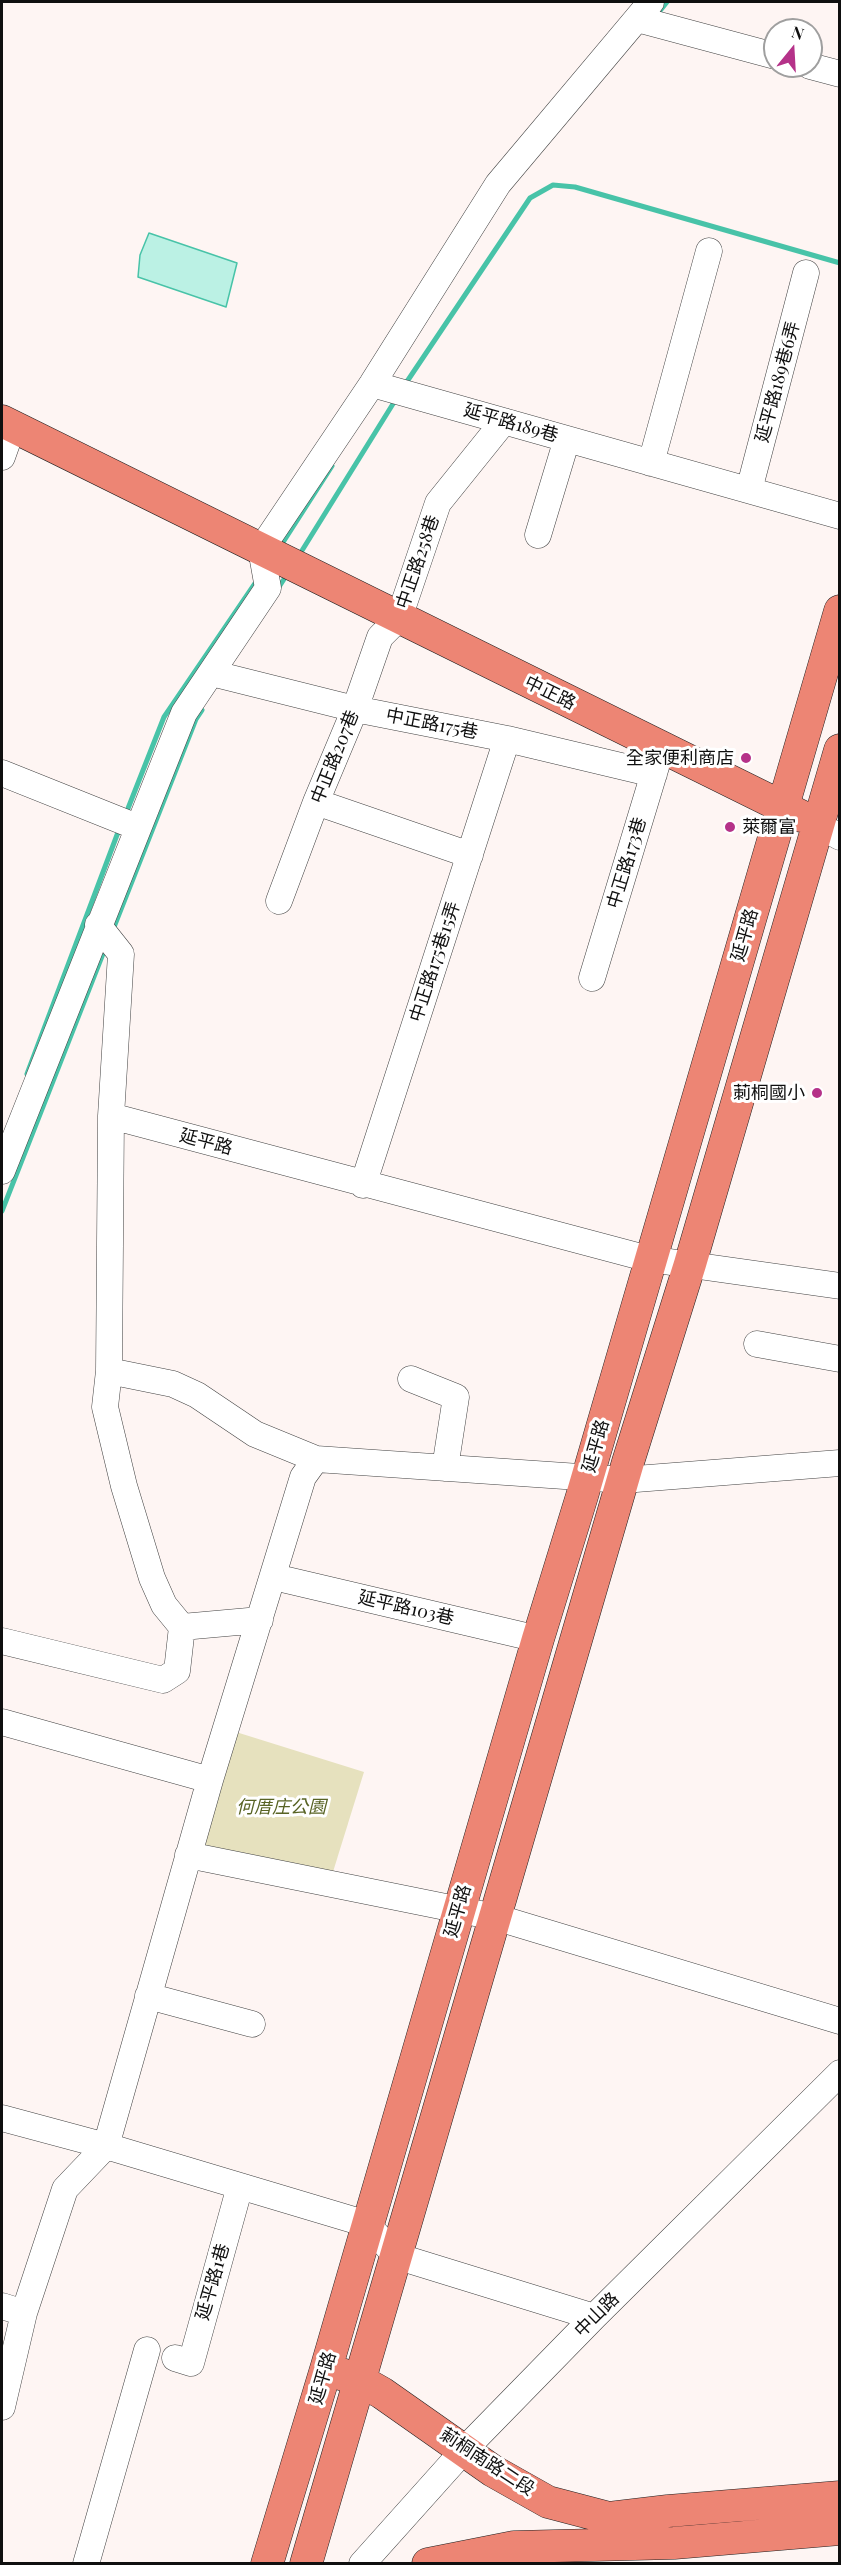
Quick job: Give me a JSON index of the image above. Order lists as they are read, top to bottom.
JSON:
{
  "streets": {
    "main road": ["中正路", "延平路", "莿桐南路二段"],
    "street": [
      "延平路189巷6弄",
      "延平路189巷",
      "中正路258巷",
      "中正路175巷",
      "中正路207巷",
      "中正路173巷",
      "中正路175巷15弄",
      "延平路103巷",
      "延平路1巷",
      "中山路"
    ]
  },
  "crossings": [
    ["延平路189巷6弄", "延平路189巷"],
    ["延平路189巷", "中正路258巷"],
    ["中正路258巷", "中正路"],
    ["中正路258巷", "中正路207巷"],
    ["中正路", "中正路175巷"],
    ["中正路", "中正路207巷"],
    ["中正路", "中正路173巷"],
    ["中正路", "延平路"],
    ["中正路175巷", "中正路207巷"],
    ["中正路175巷", "中正路173巷"],
    ["中正路175巷", "中正路175巷15弄"],
    ["延平路", "中正路175巷15弄"],
    ["延平路", "延平路103巷"],
    ["延平路", "莿桐南路二段"],
    ["中山路", "莿桐南路二段"]
  ],
  "parks": ["何厝庄公園"],
  "places": ["全家便利商店", "萊爾富", "莿桐國小"],
  "north": "top"
}
